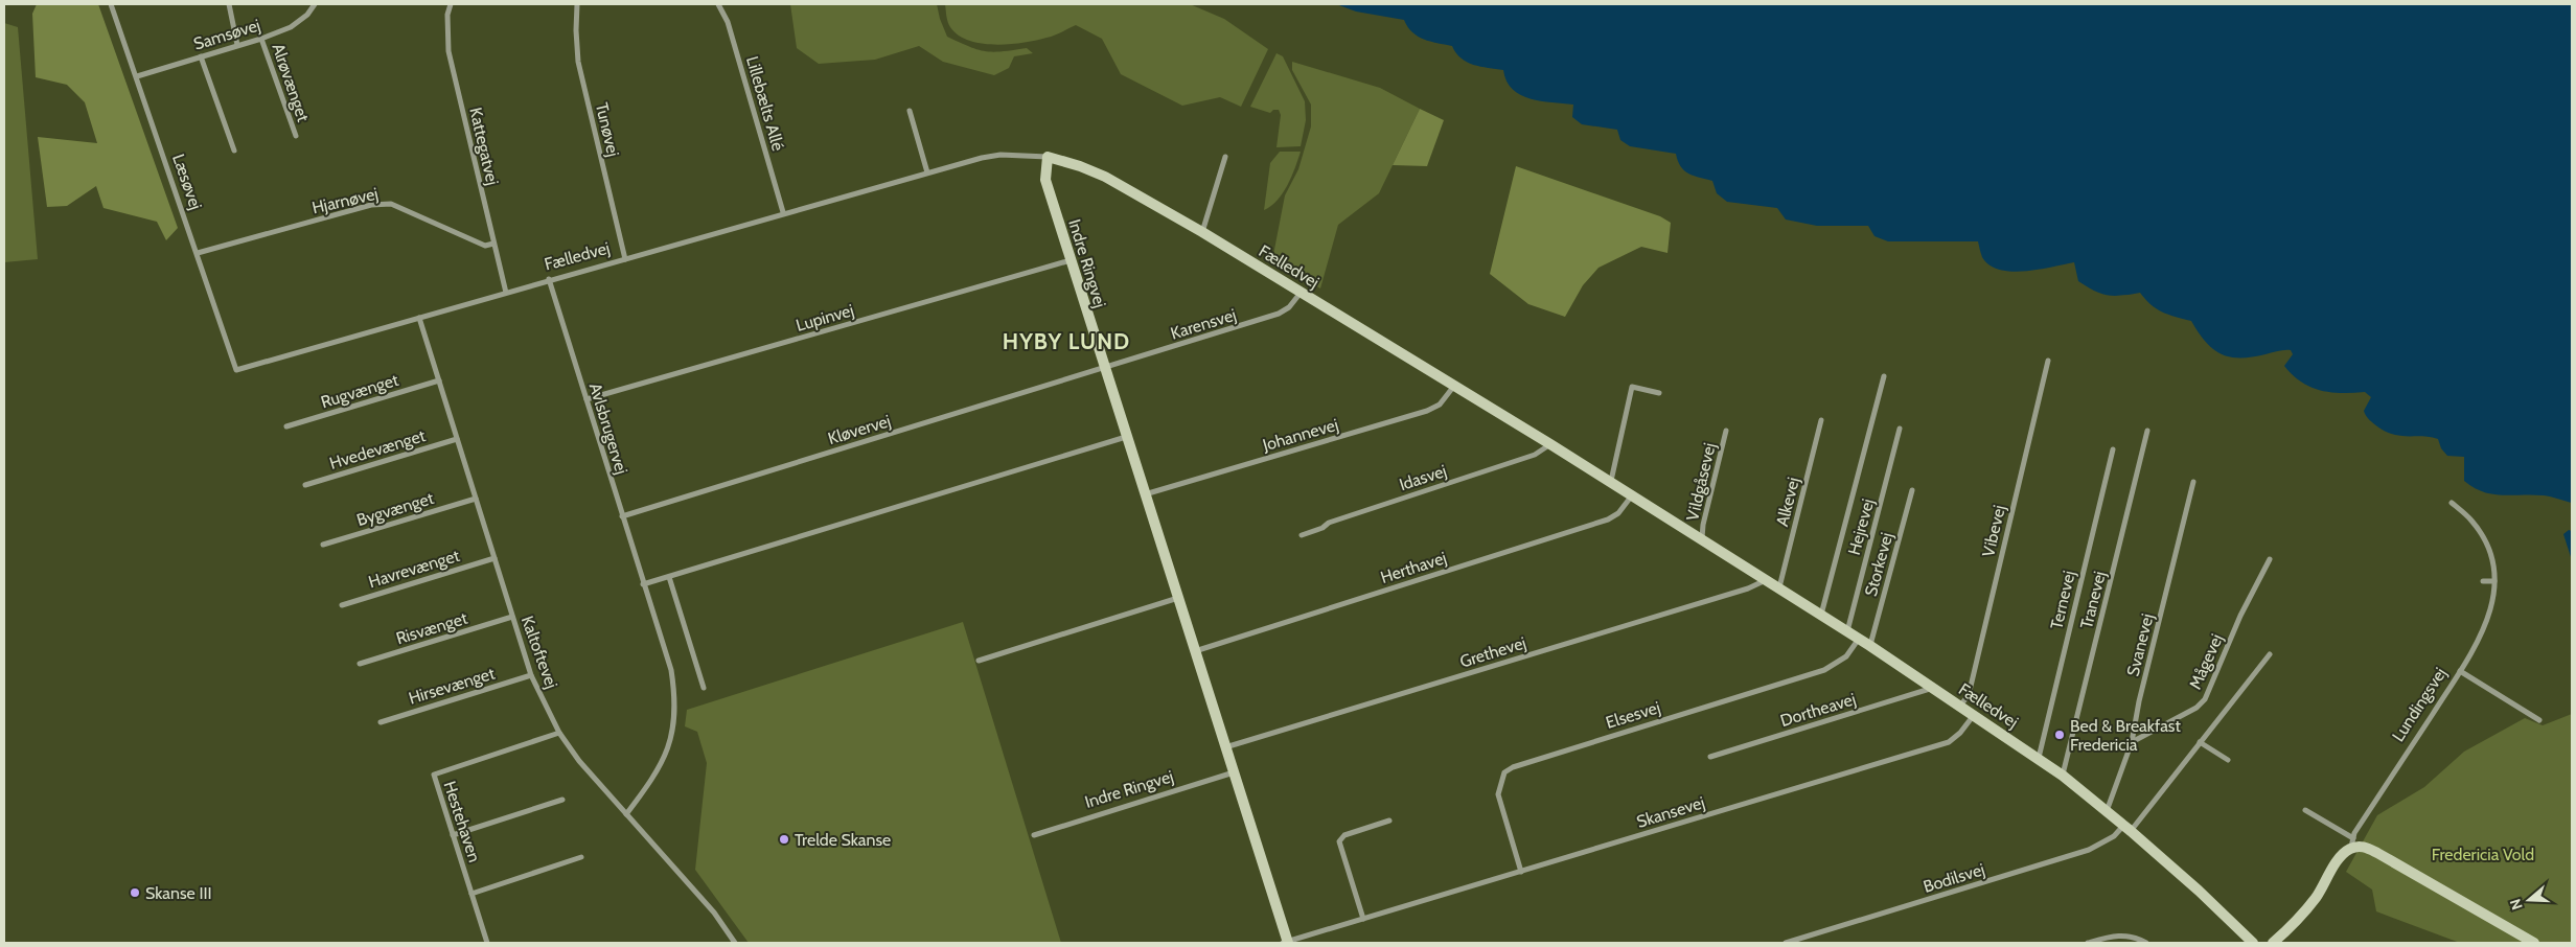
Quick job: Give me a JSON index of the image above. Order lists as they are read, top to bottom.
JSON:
{
  "streets": {
    "street": [
      "Samsøvej",
      "Alrøvænget",
      "Lillebælts Allé",
      "Tunøvej",
      "Kattegatvej",
      "Læsøvej",
      "Hjarnøvej",
      "Fælledvej",
      "Indre Ringvej",
      "Lupinvej",
      "Karensvej",
      "Rugvænget",
      "Avlsbrugervej",
      "Kløvervej",
      "Johannevej",
      "Hvedevænget",
      "Idasvej",
      "Vildgåsevej",
      "Alkevej",
      "Bygvænget",
      "Hejrevej",
      "Vibevej",
      "Storkevej",
      "Herthavej",
      "Havrevænget",
      "Ternevej",
      "Tranevej",
      "Risvænget",
      "Svanevej",
      "Kaltoftevej",
      "Grethevej",
      "Mågevej",
      "Hirsevænget",
      "Lundingsvej",
      "Dortheavej",
      "Elsesvej",
      "Skansevej",
      "Hestehaven",
      "Bodilsvej"
    ]
  },
  "crossings": [
    ["Samsøvej", "Alrøvænget"],
    ["Samsøvej", "Læsøvej"],
    ["Lillebælts Allé", "Fælledvej"],
    ["Tunøvej", "Fælledvej"],
    ["Kattegatvej", "Hjarnøvej"],
    ["Kattegatvej", "Fælledvej"],
    ["Læsøvej", "Hjarnøvej"],
    ["Læsøvej", "Fælledvej"],
    ["Fælledvej", "Indre Ringvej"],
    ["Fælledvej", "Karensvej"],
    ["Fælledvej", "Avlsbrugervej"],
    ["Fælledvej", "Johannevej"],
    ["Fælledvej", "Idasvej"],
    ["Fælledvej", "Vildgåsevej"],
    ["Fælledvej", "Alkevej"],
    ["Fælledvej", "Hejrevej"],
    ["Fælledvej", "Vibevej"],
    ["Fælledvej", "Storkevej"],
    ["Fælledvej", "Herthavej"],
    ["Fælledvej", "Ternevej"],
    ["Fælledvej", "Tranevej"],
    ["Fælledvej", "Svanevej"],
    ["Fælledvej", "Kaltoftevej"],
    ["Fælledvej", "Grethevej"],
    ["Fælledvej", "Dortheavej"],
    ["Fælledvej", "Elsesvej"],
    ["Fælledvej", "Skansevej"],
    ["Fælledvej", "Bodilsvej"],
    ["Indre Ringvej", "Lupinvej"],
    ["Indre Ringvej", "Karensvej"],
    ["Indre Ringvej", "Kløvervej"],
    ["Indre Ringvej", "Johannevej"],
    ["Indre Ringvej", "Herthavej"],
    ["Indre Ringvej", "Grethevej"],
    ["Indre Ringvej", "Skansevej"],
    ["Lupinvej", "Avlsbrugervej"],
    ["Karensvej", "Kløvervej"],
    ["Rugvænget", "Kaltoftevej"],
    ["Avlsbrugervej", "Kløvervej"],
    ["Avlsbrugervej", "Kaltoftevej"],
    ["Hvedevænget", "Kaltoftevej"],
    ["Bygvænget", "Kaltoftevej"],
    ["Havrevænget", "Kaltoftevej"],
    ["Risvænget", "Kaltoftevej"],
    ["Svanevej", "Mågevej"],
    ["Kaltoftevej", "Hirsevænget"],
    ["Kaltoftevej", "Hestehaven"],
    ["Elsesvej", "Skansevej"]
  ],
  "districts": ["HYBY LUND"],
  "parks": ["Fredericia Vold"],
  "places": ["Bed & Breakfast Fredericia", "Trelde Skanse", "Skanse III"],
  "north": "left"
}
